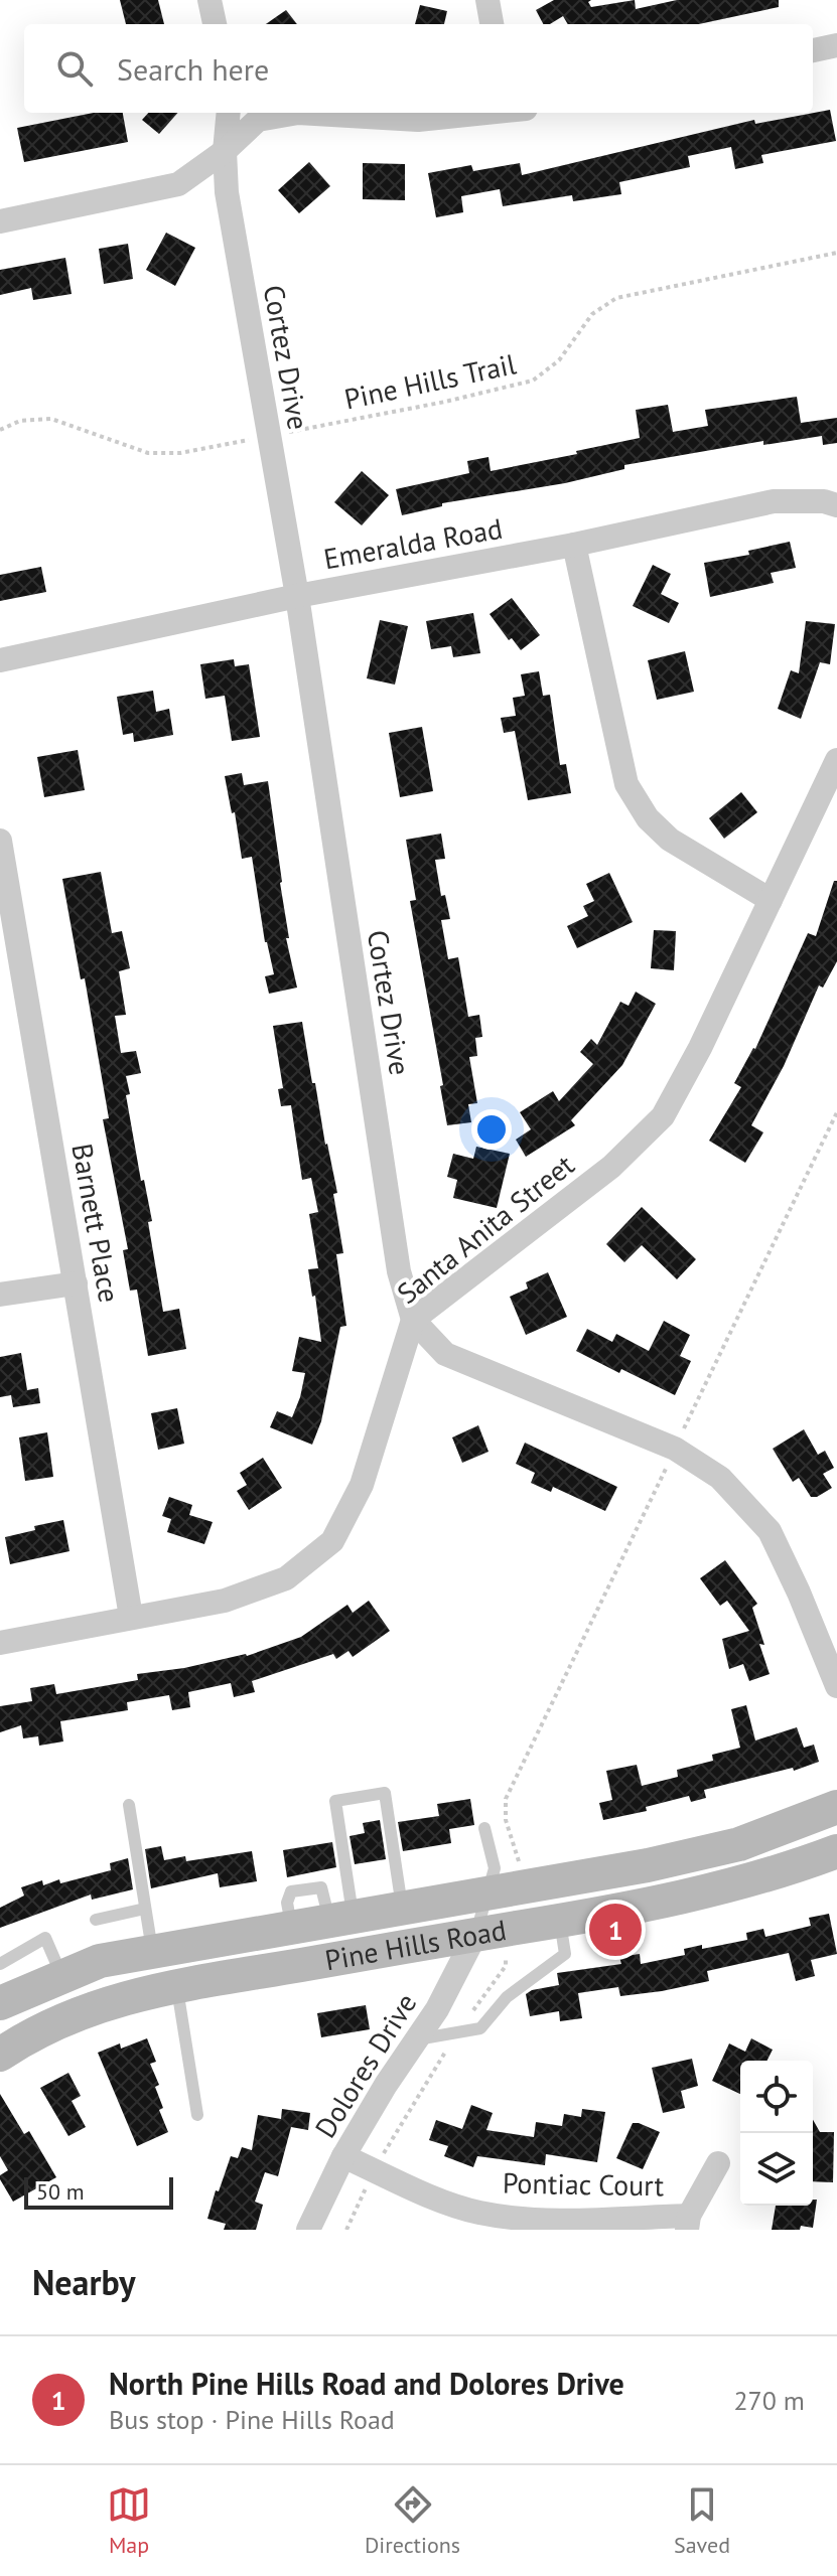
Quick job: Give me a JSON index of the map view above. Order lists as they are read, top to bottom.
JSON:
{
  "streets": {
    "main road": ["Pine Hills Road"],
    "street": [
      "Cortez Drive",
      "Emeralda Road",
      "Barnett Place",
      "Santa Anita Street",
      "Dolores Drive",
      "Pontiac Court"
    ],
    "path": ["Pine Hills Trail"]
  },
  "crossings": [
    ["Cortez Drive", "Emeralda Road"],
    ["Cortez Drive", "Santa Anita Street"],
    ["Barnett Place", "Santa Anita Street"],
    ["Pine Hills Road", "Dolores Drive"],
    ["Dolores Drive", "Pontiac Court"]
  ],
  "scale_bar": "50 m",
  "page": {
    "search": "Search here",
    "pins": "1",
    "scale": "50 m",
    "heading": "Nearby",
    "list": [
      {
        "mark": "1",
        "name": "North Pine Hills Road and Dolores Drive",
        "note": "Bus stop · Pine Hills Road",
        "value": "270 m"
      }
    ],
    "nav": ["Map", "Directions", "Saved"]
  }
}
